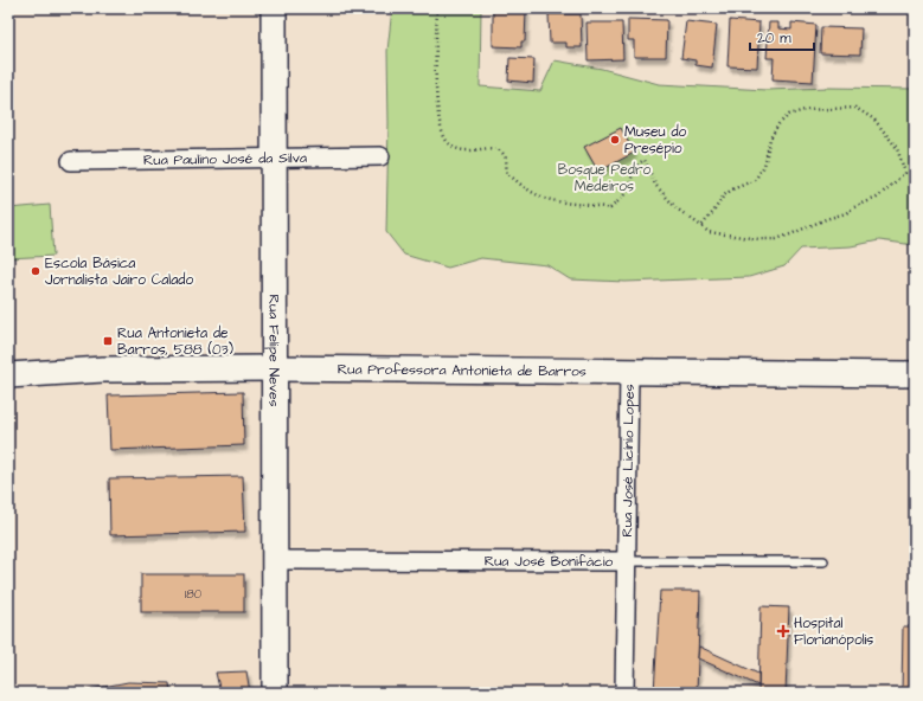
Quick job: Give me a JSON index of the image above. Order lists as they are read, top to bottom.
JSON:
{
  "streets": {
    "street": [
      "Rua Paulino José da Silva",
      "Rua Felipe Neves",
      "Rua Professora Antonieta de Barros",
      "Rua José Licínio Lopes",
      "Rua José Bonifácio"
    ]
  },
  "crossings": [
    ["Rua Paulino José da Silva", "Rua Felipe Neves"],
    ["Rua Felipe Neves", "Rua Professora Antonieta de Barros"],
    ["Rua Felipe Neves", "Rua José Bonifácio"],
    ["Rua Professora Antonieta de Barros", "Rua José Licínio Lopes"],
    ["Rua José Licínio Lopes", "Rua José Bonifácio"]
  ],
  "parks": ["Bosque Pedro Medeiros"],
  "places": {
    "other": ["Museu do Presépio", "Escola Básica Jornalista Jairo Calado"],
    "transit": ["Rua Antonieta de Barros, 588 (03)"],
    "health": ["Hospital Florianópolis"]
  },
  "house_numbers": ["180"],
  "scale_bar": "20 m"
}
